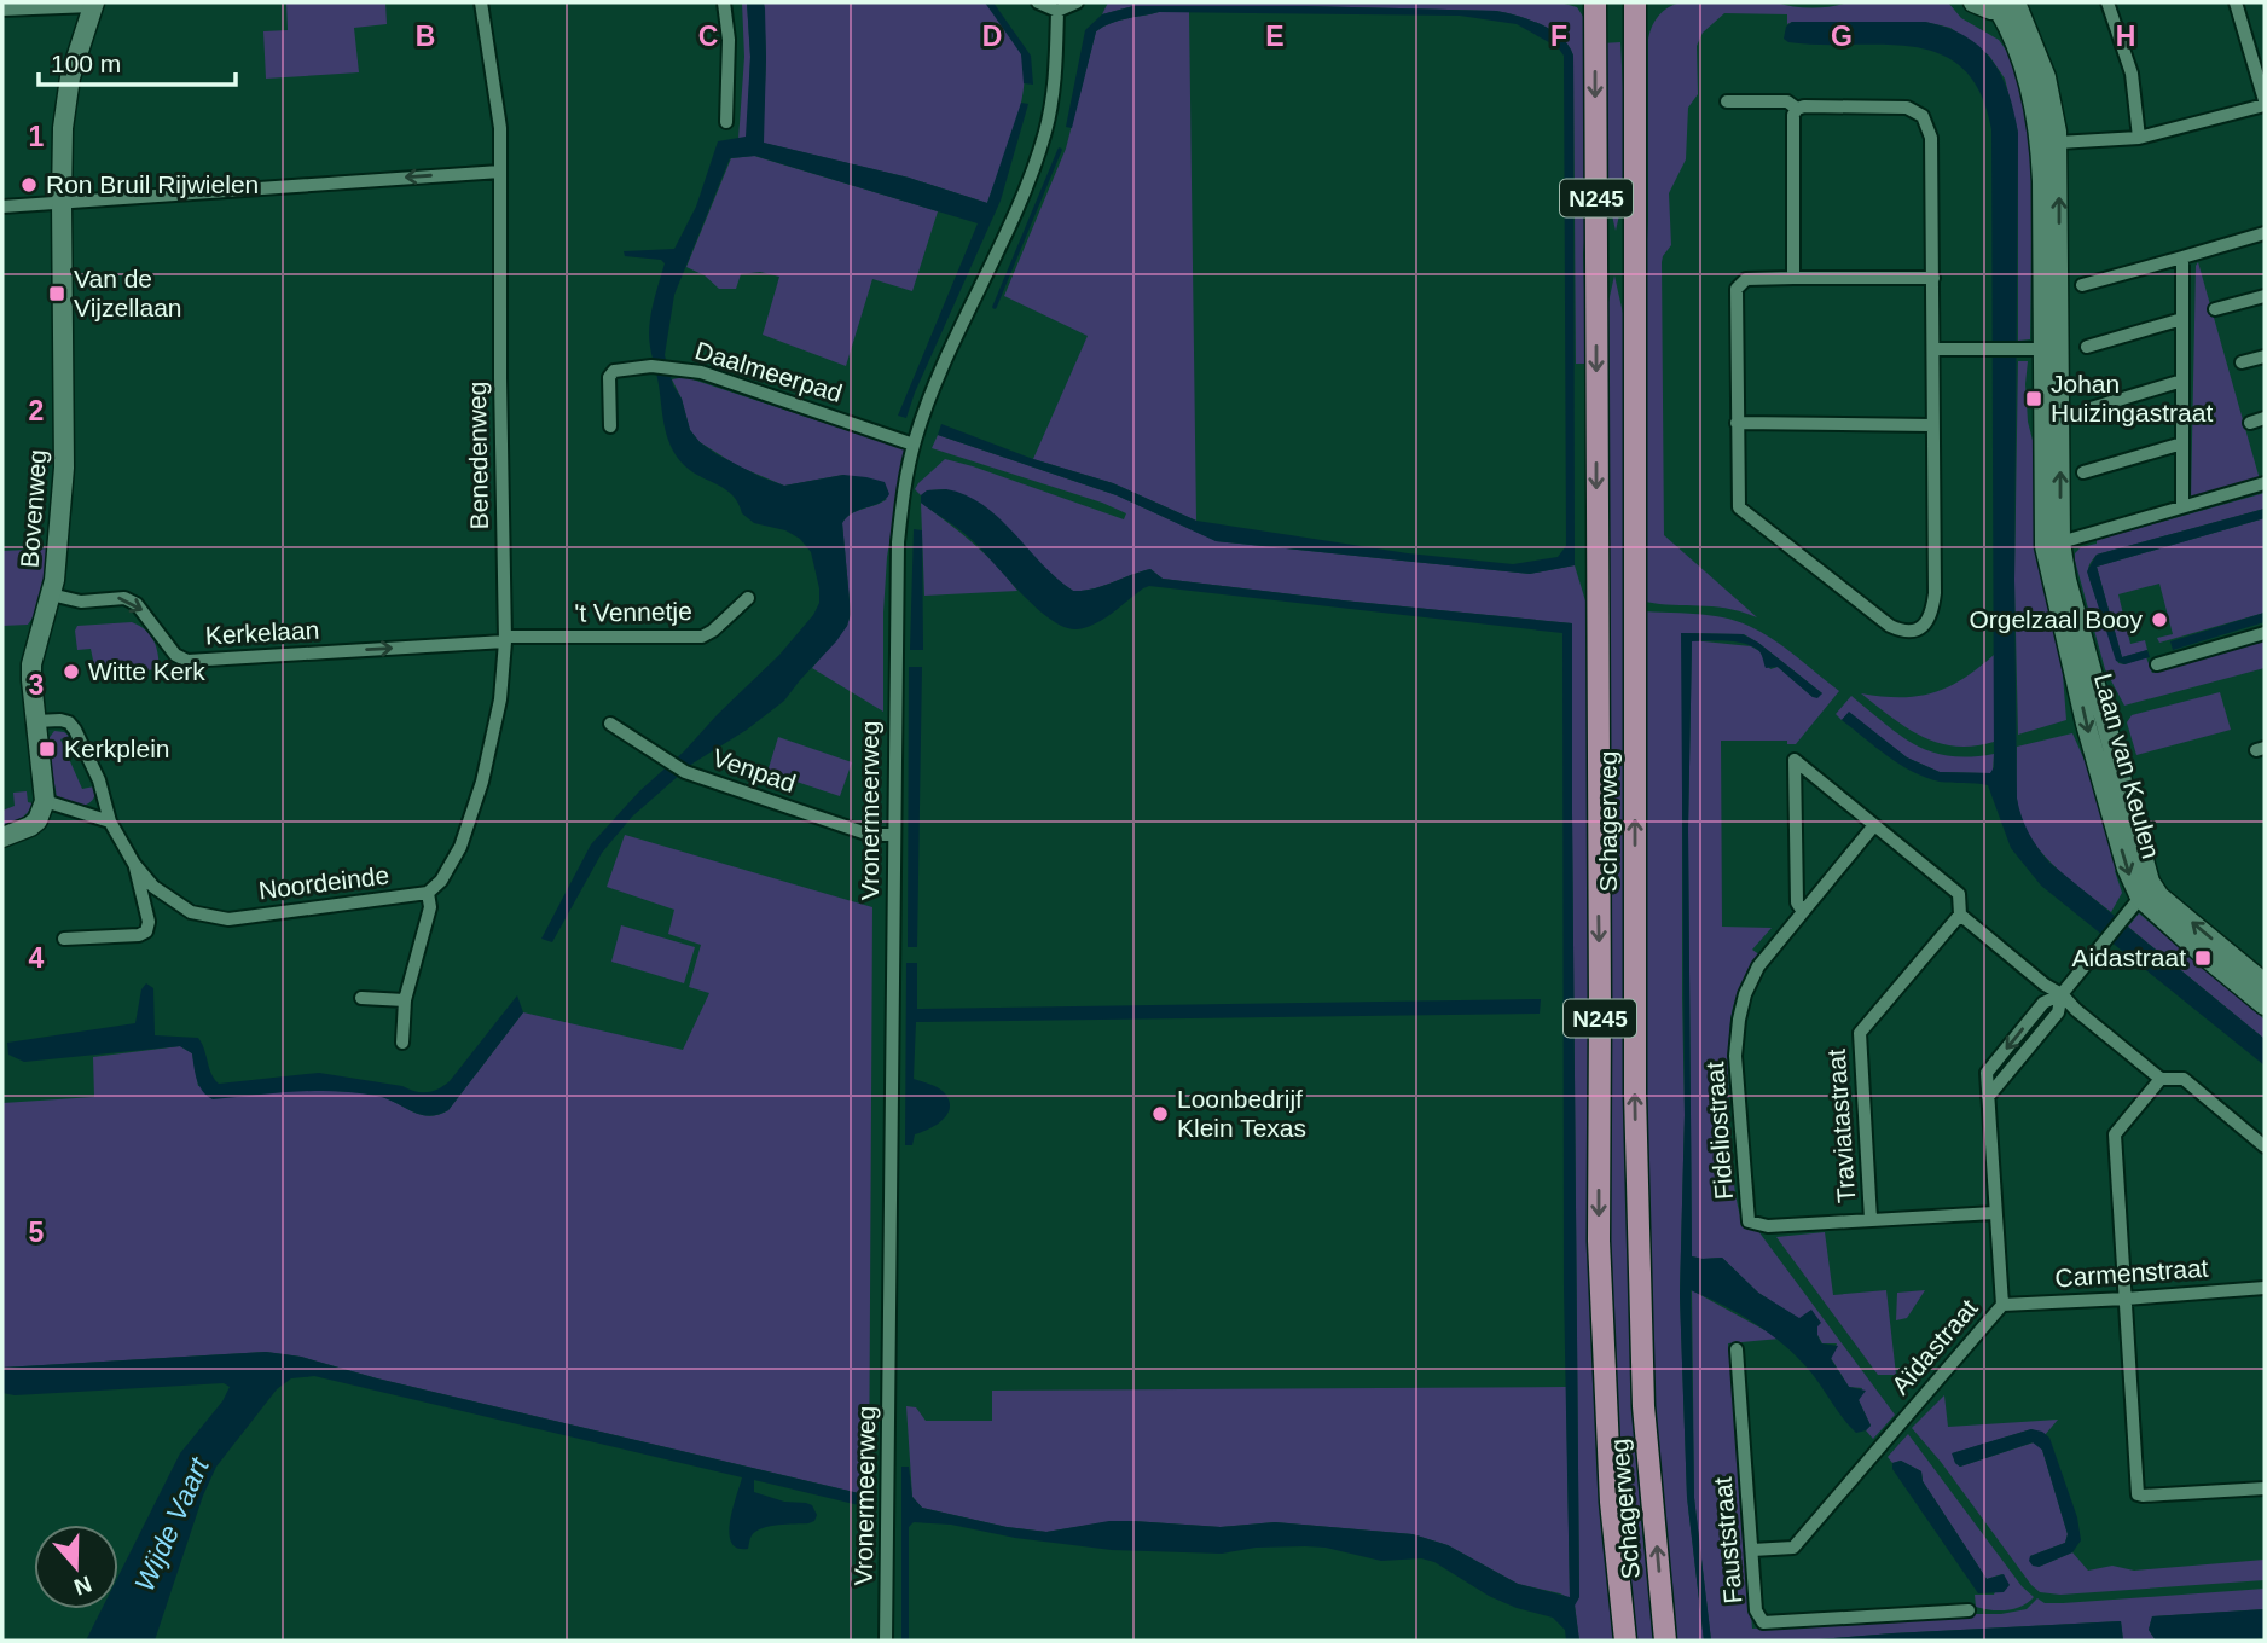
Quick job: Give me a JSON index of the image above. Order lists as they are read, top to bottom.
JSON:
{
  "streets": {
    "main road": ["N245", "Schagerweg"],
    "street": [
      "Daalmeerpad",
      "Benedenweg",
      "Bovenweg",
      "'t Vennetje",
      "Kerkelaan",
      "Laan van Keulen",
      "Venpad",
      "Vronermeerweg",
      "Noordeinde",
      "Traviatastraat",
      "Fideliostraat",
      "Carmenstraat",
      "Aïdastraat",
      "Fauststraat"
    ]
  },
  "crossings": [
    ["Daalmeerpad", "Vronermeerweg"],
    ["Benedenweg", "'t Vennetje"],
    ["Benedenweg", "Kerkelaan"],
    ["Benedenweg", "Noordeinde"],
    ["Bovenweg", "Kerkelaan"],
    ["'t Vennetje", "Kerkelaan"],
    ["Laan van Keulen", "Aïdastraat"],
    ["Venpad", "Vronermeerweg"],
    ["Traviatastraat", "Fideliostraat"],
    ["Fideliostraat", "Aïdastraat"],
    ["Carmenstraat", "Aïdastraat"],
    ["Aïdastraat", "Fauststraat"]
  ],
  "one_way": ["Kerkelaan"],
  "water": ["Wijde Vaart"],
  "places": {
    "other": [
      "Ron Bruil Rijwielen",
      "Orgelzaal Booy",
      "Witte Kerk",
      "Loonbedrijf Klein Texas"
    ],
    "transit": [
      "Van de Vijzellaan",
      "Johan Huizingastraat",
      "Kerkplein",
      "Aidastraat"
    ]
  },
  "scale_bar": "100 m",
  "north": "bottom",
  "grid": {
    "columns": [
      "B",
      "C",
      "D",
      "E",
      "F",
      "G",
      "H"
    ],
    "rows": [
      "1",
      "2",
      "3",
      "4",
      "5"
    ]
  }
}
